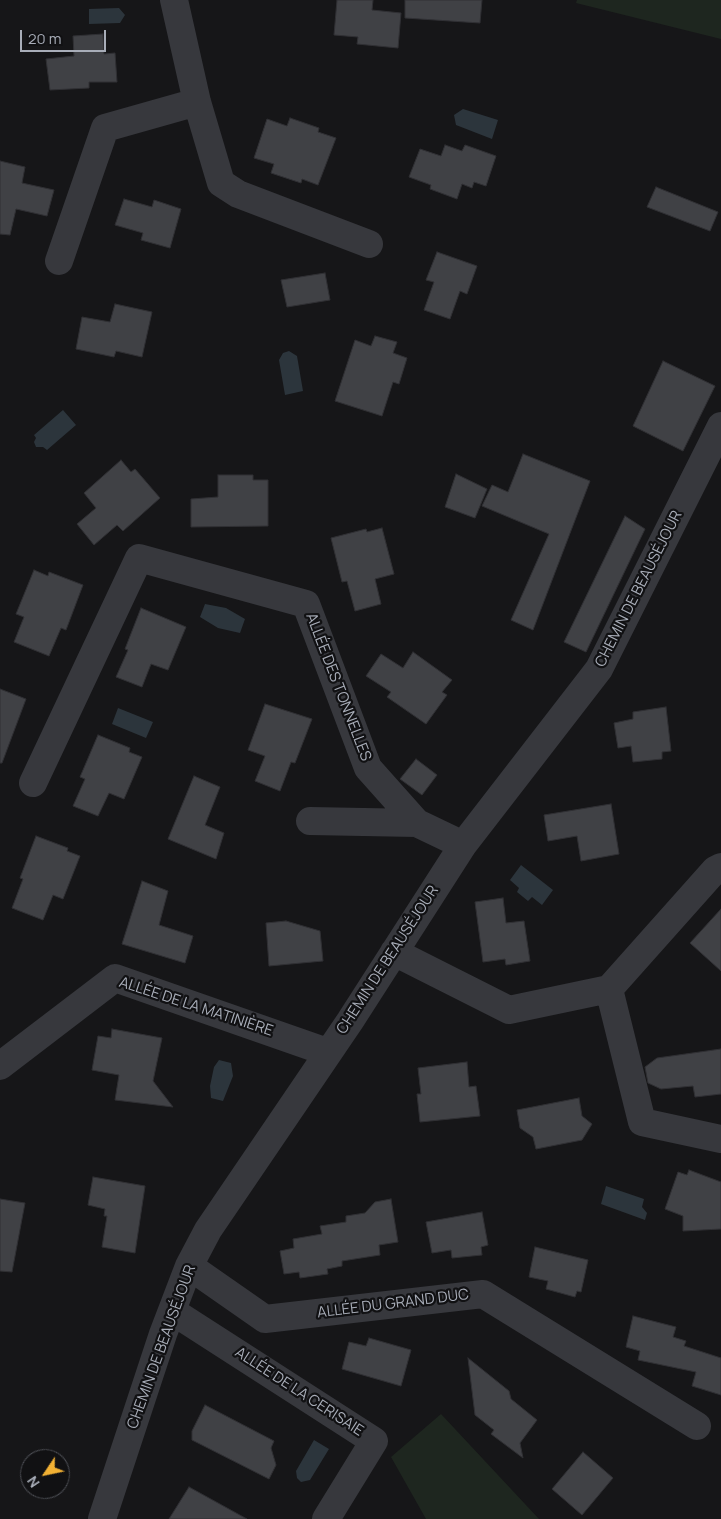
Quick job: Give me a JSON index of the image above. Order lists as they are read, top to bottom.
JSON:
{
  "streets": {
    "street": [
      "CHEMIN DE BEAUSÉJOUR",
      "ALLÉE DES TONNELLES",
      "ALLÉE DE LA MATINIÈRE",
      "ALLÉE DU GRAND DUC",
      "ALLÉE DE LA CERISAIE"
    ]
  },
  "crossings": [
    ["CHEMIN DE BEAUSÉJOUR", "ALLÉE DES TONNELLES"],
    ["CHEMIN DE BEAUSÉJOUR", "ALLÉE DE LA MATINIÈRE"],
    ["CHEMIN DE BEAUSÉJOUR", "ALLÉE DU GRAND DUC"],
    ["CHEMIN DE BEAUSÉJOUR", "ALLÉE DE LA CERISAIE"]
  ],
  "scale_bar": "20 m",
  "north": "bottom left"
}
